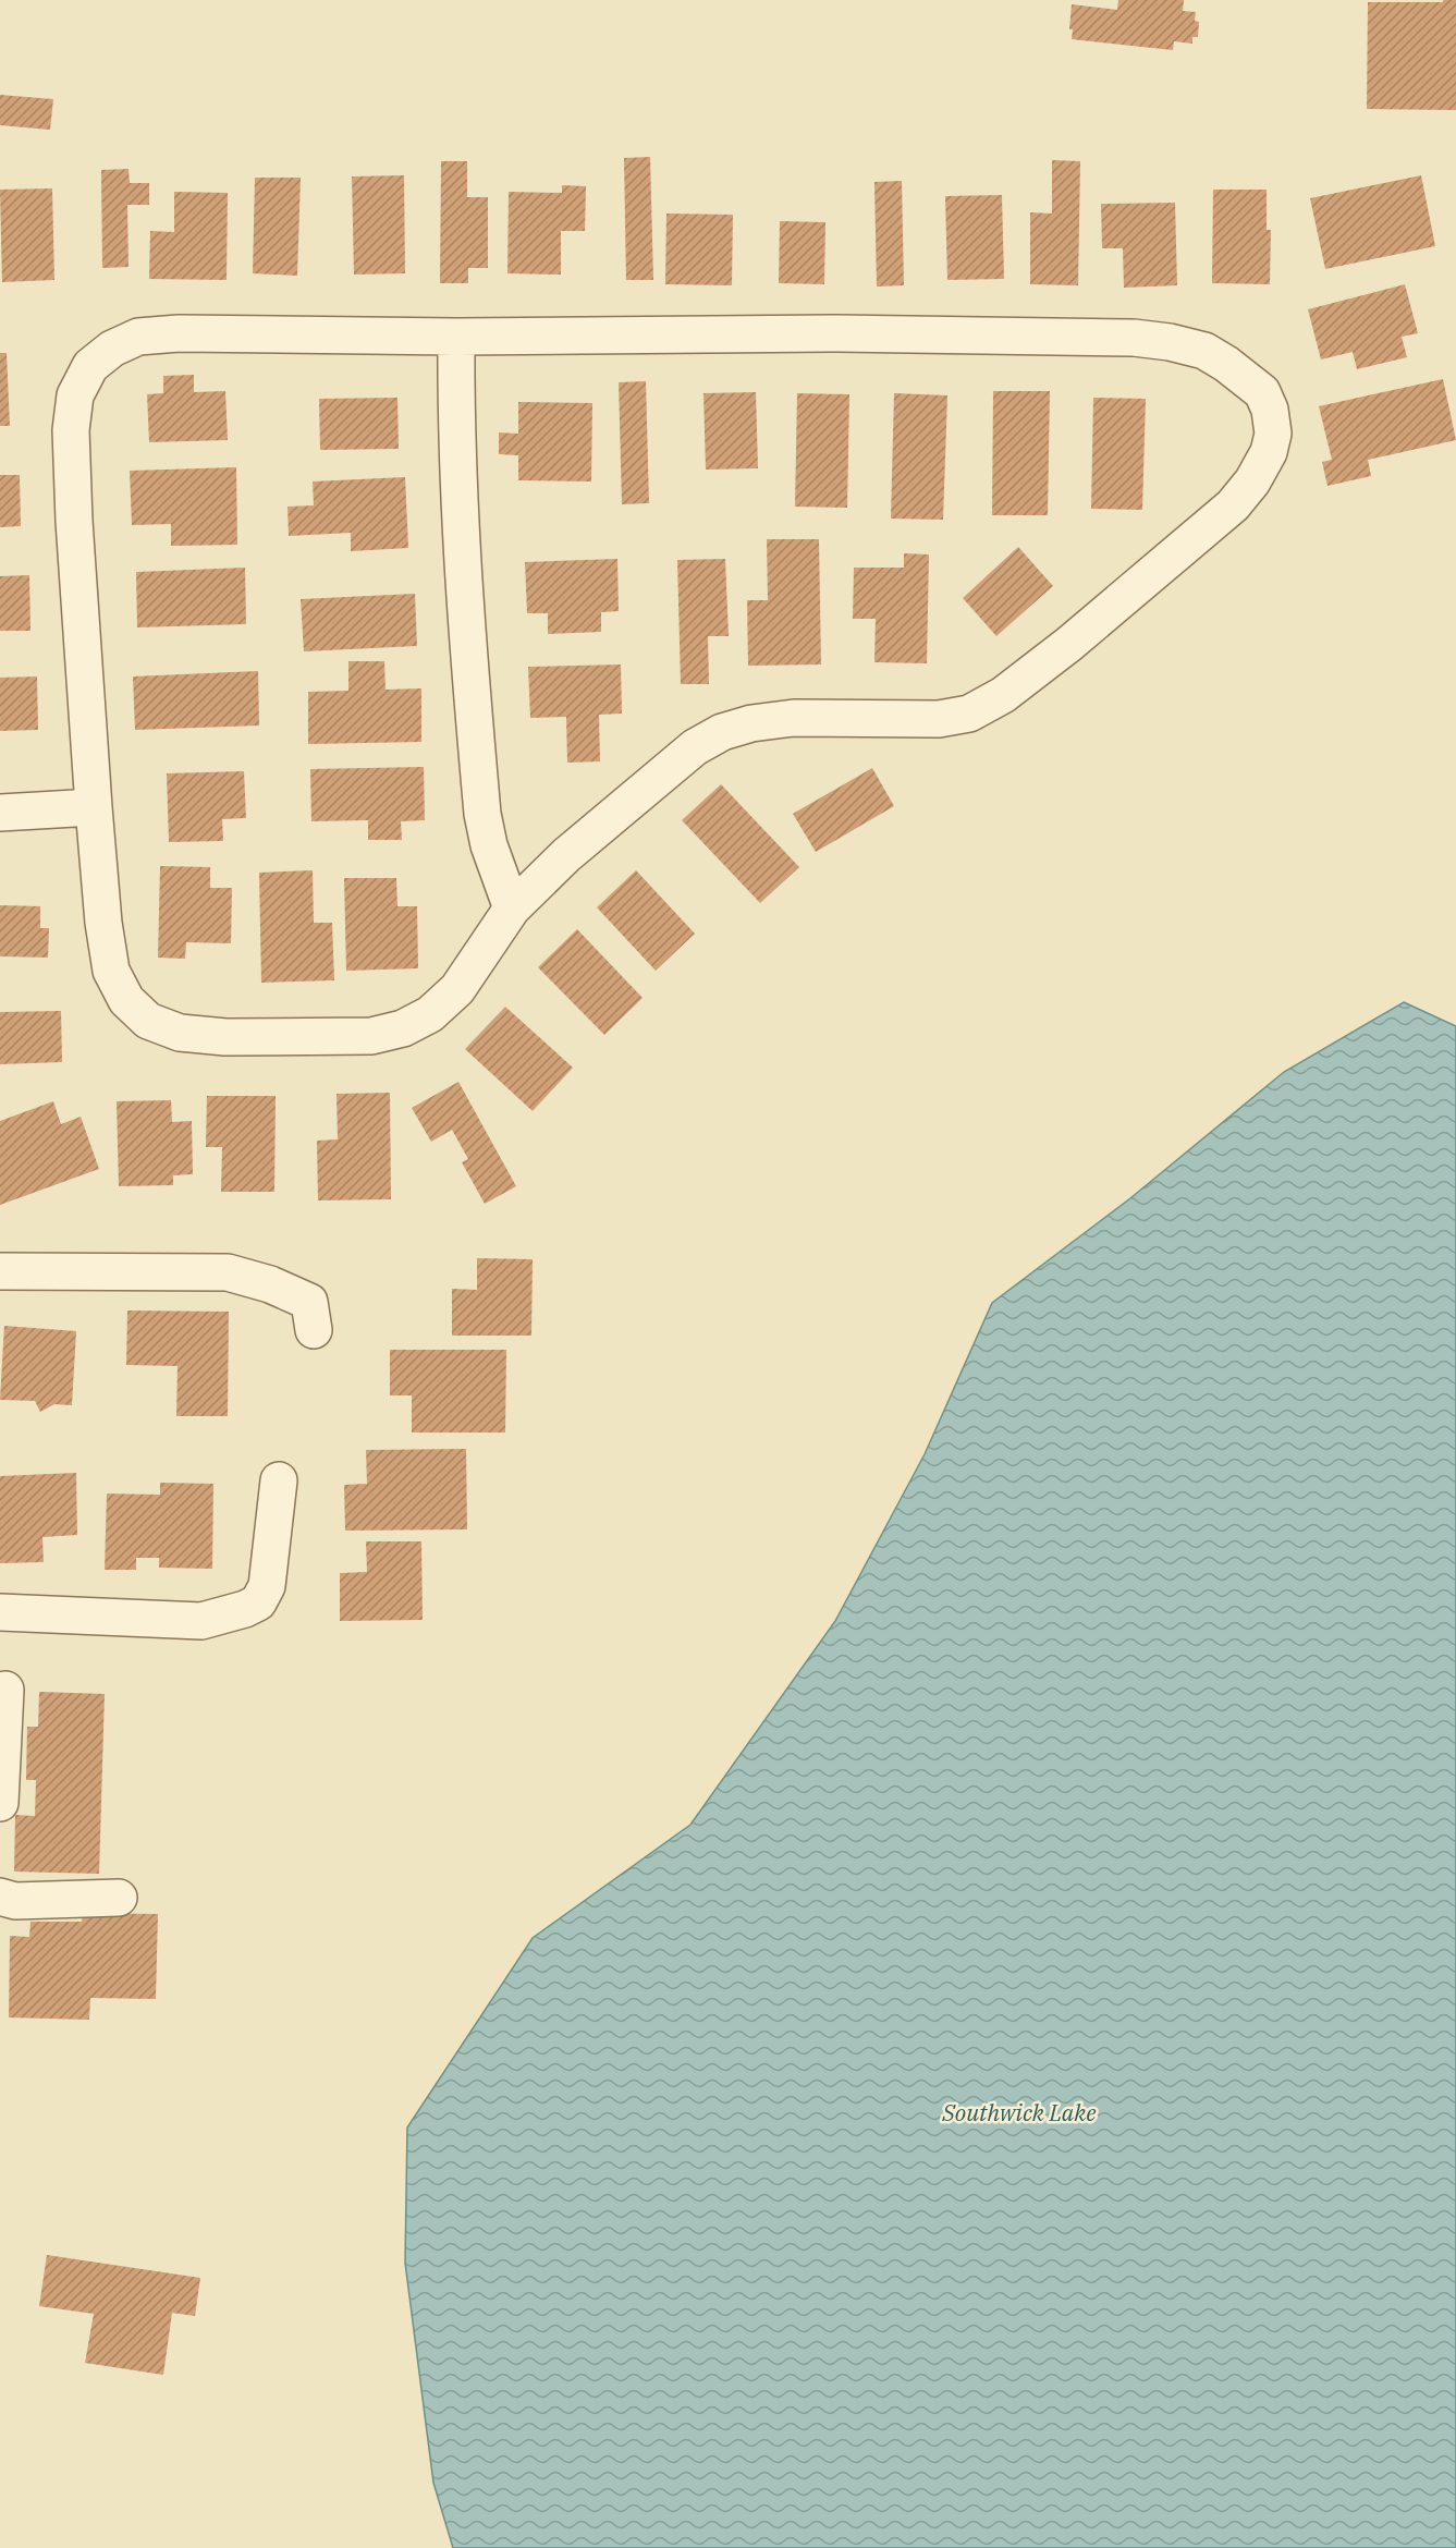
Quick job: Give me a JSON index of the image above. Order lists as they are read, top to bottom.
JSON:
{
  "water": ["Southwick Lake"]
}
